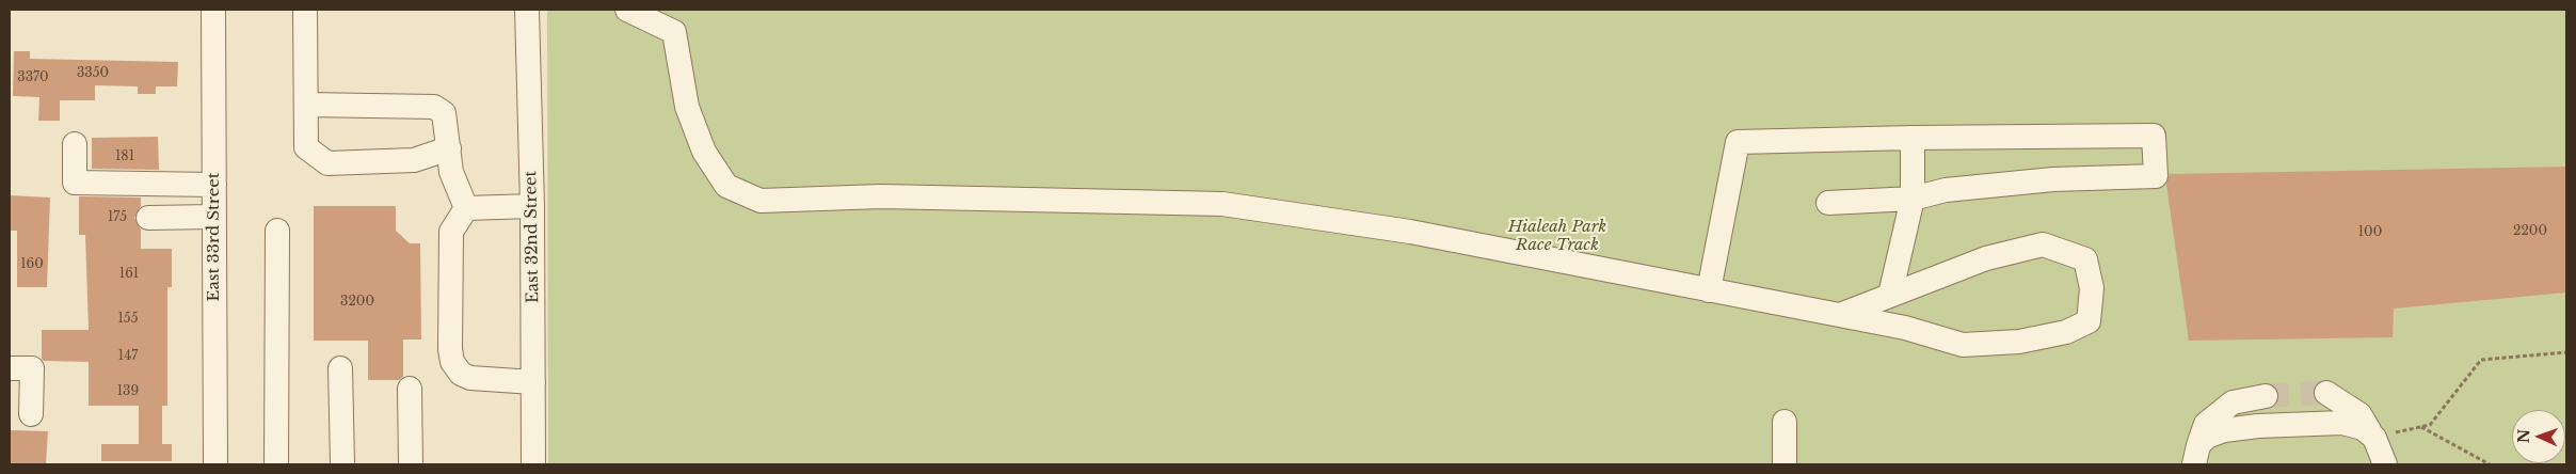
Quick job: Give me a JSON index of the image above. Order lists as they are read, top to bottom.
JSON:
{
  "streets": {
    "street": ["East 33rd Street", "East 32nd Street"]
  },
  "parks": ["Hialeah Park Race Track"],
  "house_numbers": [
    "3350",
    "3370",
    "181",
    "175",
    "2200",
    "100",
    "160",
    "161",
    "3200",
    "155",
    "147",
    "139"
  ],
  "north": "left"
}
